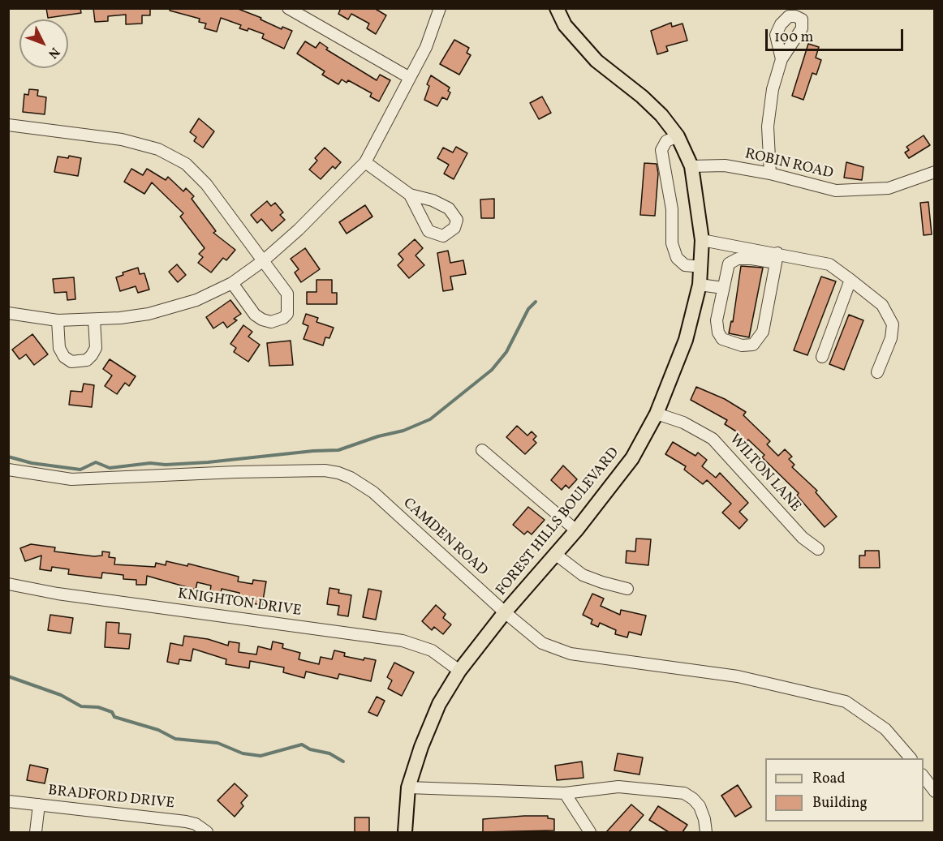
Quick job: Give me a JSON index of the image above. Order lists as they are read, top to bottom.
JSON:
{
  "streets": {
    "main road": ["FOREST HILLS BOULEVARD"],
    "street": [
      "ROBIN ROAD",
      "WILTON LANE",
      "CAMDEN ROAD",
      "KNIGHTON DRIVE",
      "BRADFORD DRIVE"
    ]
  },
  "crossings": [
    ["ROBIN ROAD", "FOREST HILLS BOULEVARD"],
    ["WILTON LANE", "FOREST HILLS BOULEVARD"],
    ["FOREST HILLS BOULEVARD", "CAMDEN ROAD"],
    ["FOREST HILLS BOULEVARD", "KNIGHTON DRIVE"]
  ],
  "legend": ["Road", "Building"],
  "scale_bar": "100 m",
  "north": "bottom right"
}
